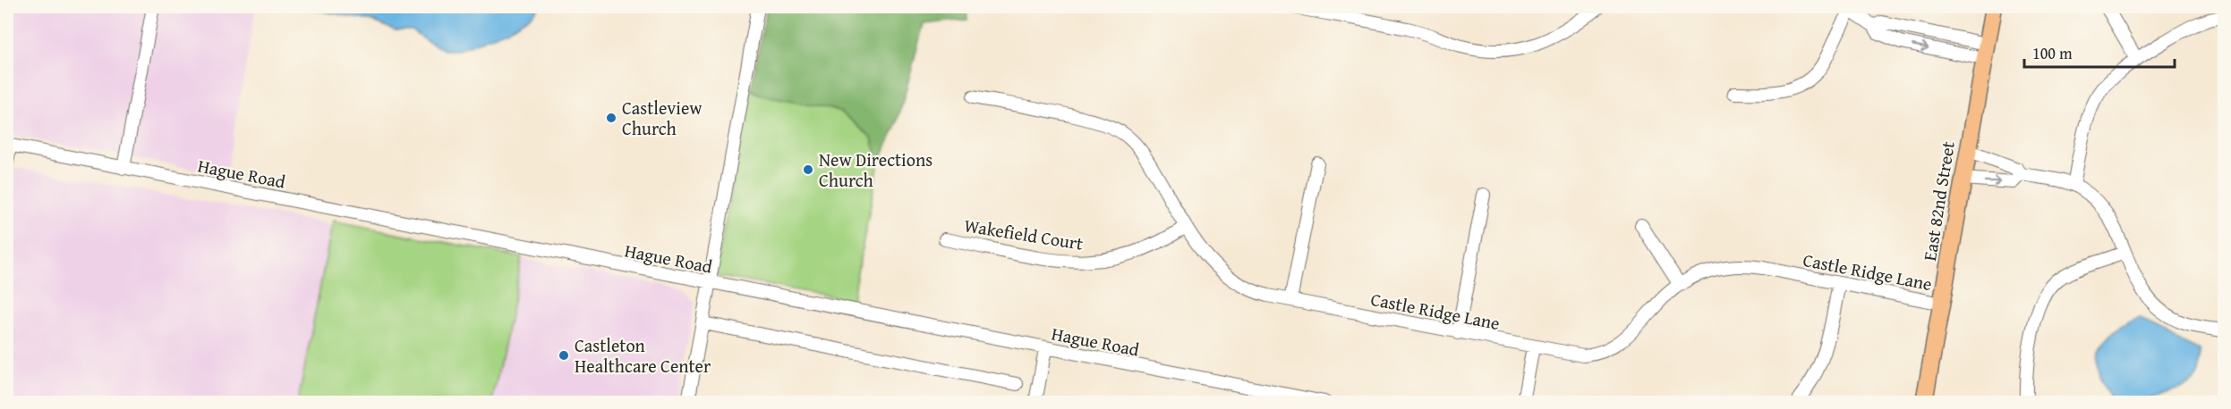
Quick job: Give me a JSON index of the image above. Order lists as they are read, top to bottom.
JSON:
{
  "streets": {
    "main road": ["East 82nd Street"],
    "street": ["Hague Road", "Wakefield Court", "Castle Ridge Lane"]
  },
  "crossings": [
    ["East 82nd Street", "Castle Ridge Lane"],
    ["Wakefield Court", "Castle Ridge Lane"]
  ],
  "places": ["Castleview Church", "New Directions Church", "Castleton Healthcare Center"],
  "scale_bar": "100 m"
}
